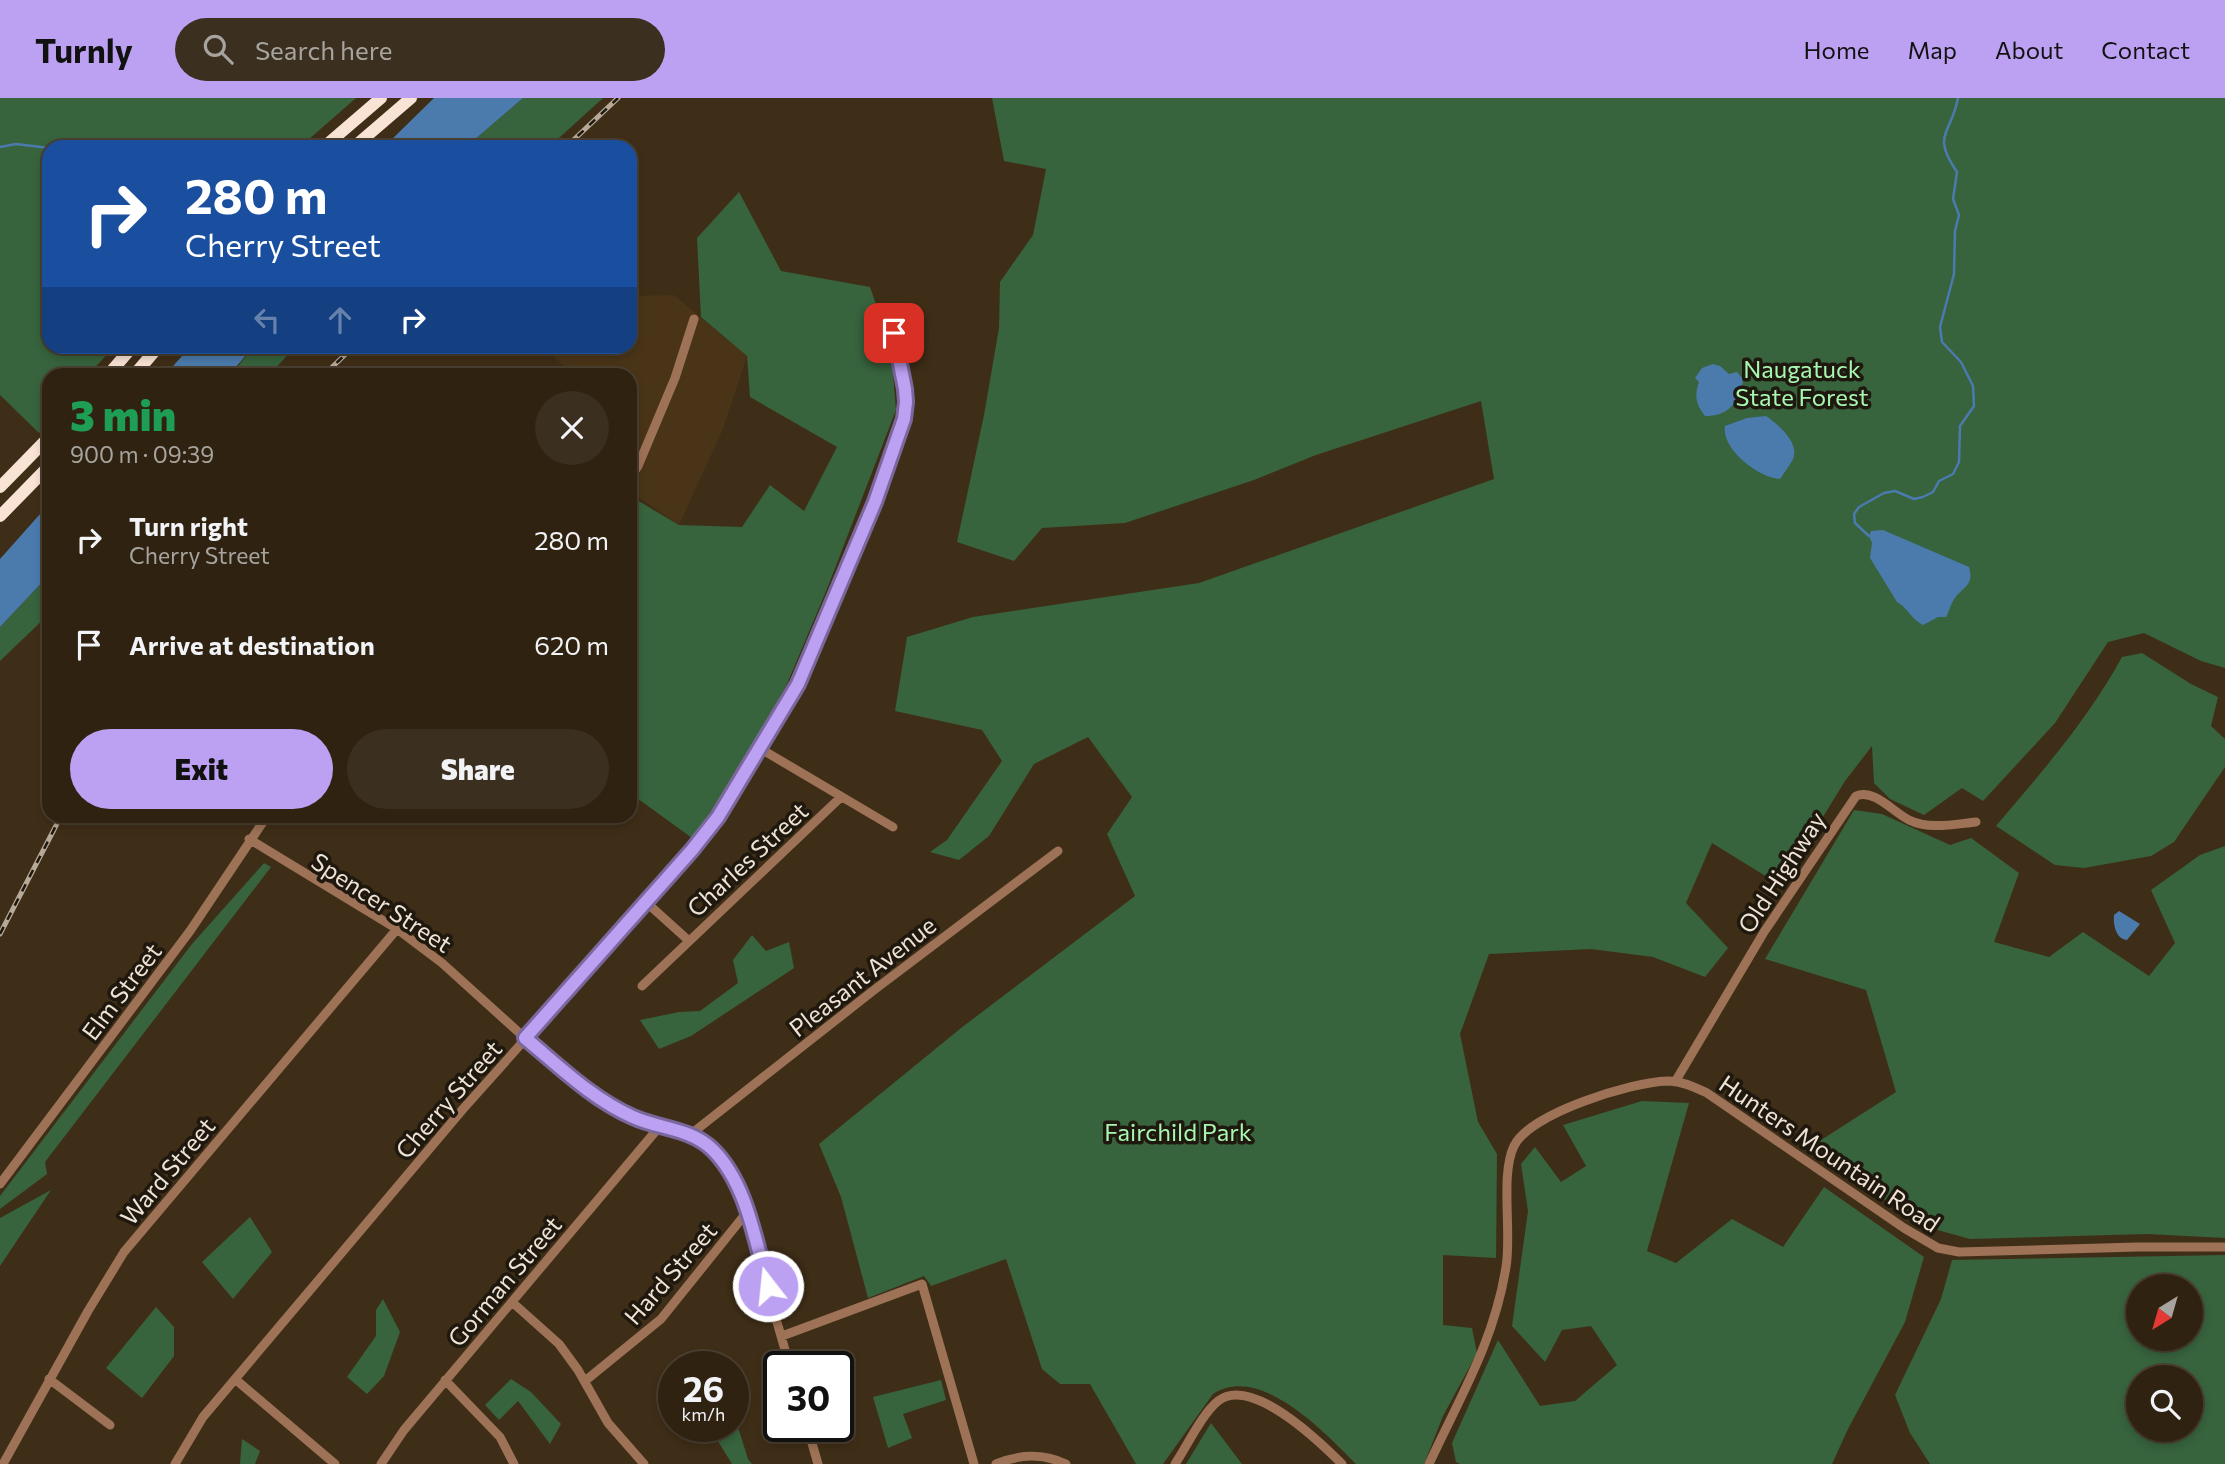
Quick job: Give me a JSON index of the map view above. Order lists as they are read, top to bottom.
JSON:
{
  "streets": {
    "street": [
      "Charles Street",
      "Old Highway",
      "Spencer Street",
      "Pleasant Avenue",
      "Elm Street",
      "Cherry Street",
      "Hunters Mountain Road",
      "Ward Street",
      "Hard Street",
      "Gorman Street"
    ]
  },
  "crossings": [
    ["Charles Street", "Cherry Street"],
    ["Old Highway", "Hunters Mountain Road"],
    ["Spencer Street", "Pleasant Avenue"],
    ["Spencer Street", "Elm Street"],
    ["Spencer Street", "Cherry Street"],
    ["Spencer Street", "Ward Street"],
    ["Spencer Street", "Hard Street"],
    ["Spencer Street", "Gorman Street"]
  ],
  "parks": ["Naugatuck State Forest", "Fairchild Park"],
  "north": "bottom left",
  "page": {
    "header": "Turnly",
    "search": "Search here",
    "nav": [
      "Home",
      "Map",
      "About",
      "Contact"
    ],
    "turn": ["280 m", "Cherry Street"],
    "heading": ["3 min", "900 m · 09:39"],
    "list": [
      {
        "name": "Turn right",
        "note": "Cherry Street",
        "value": "280 m"
      },
      {
        "name": "Arrive at destination",
        "value": "620 m"
      }
    ],
    "buttons": ["Exit", "Share"],
    "speed": "26 km/h",
    "limit": "30"
  }
}
